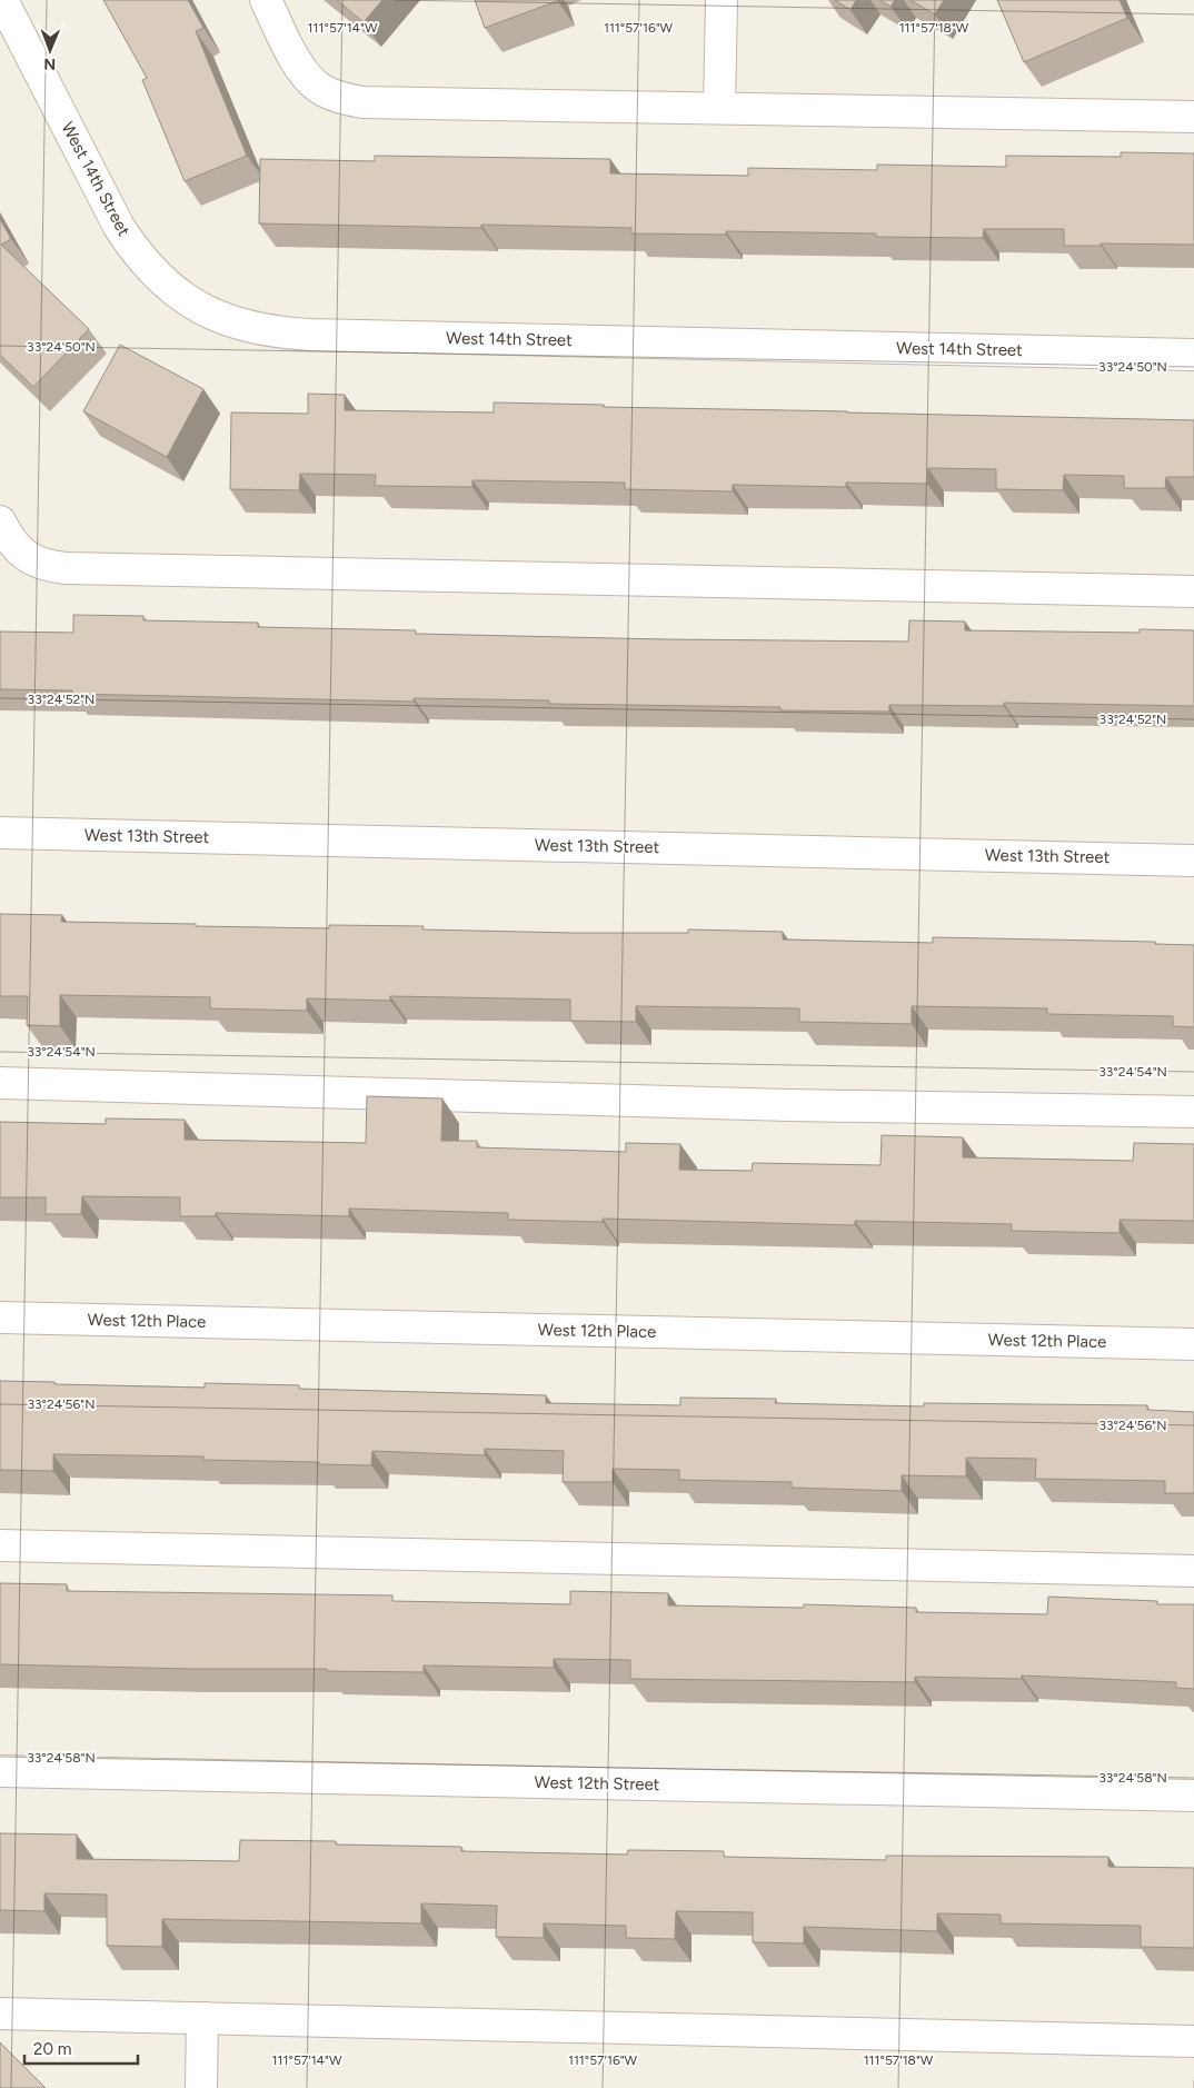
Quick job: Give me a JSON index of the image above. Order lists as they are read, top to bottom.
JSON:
{
  "streets": {
    "street": [
      "West 14th Street",
      "West 13th Street",
      "West 12th Place",
      "West 12th Street"
    ]
  },
  "scale_bar": "20 m",
  "north": "bottom",
  "coordinates": [
    "111°57'14\"W",
    "111°57'16\"W",
    "111°57'18\"W",
    "33°24'50\"N",
    "33°24'52\"N",
    "33°24'54\"N",
    "33°24'56\"N",
    "33°24'58\"N"
  ]
}
